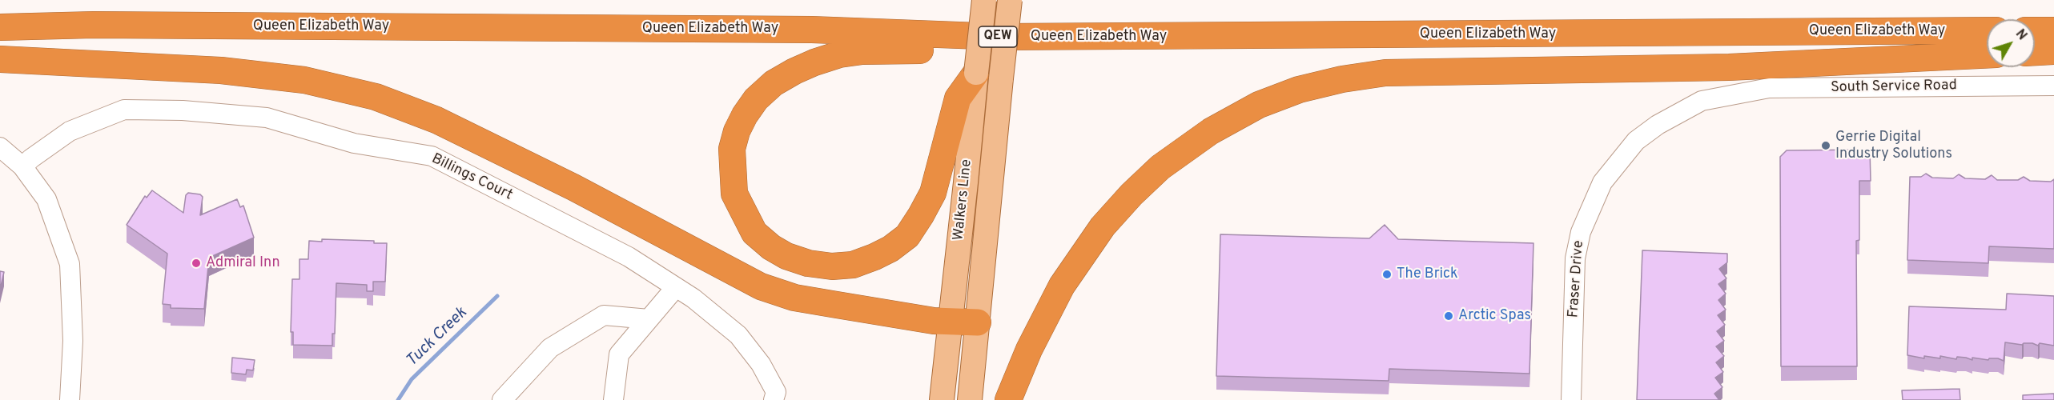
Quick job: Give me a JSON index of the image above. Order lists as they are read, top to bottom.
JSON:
{
  "streets": {
    "highway": ["Queen Elizabeth Way", "QEW"],
    "main road": ["Walkers Line"],
    "street": ["South Service Road", "Billings Court", "Fraser Drive"]
  },
  "crossings": [
    ["Queen Elizabeth Way", "Walkers Line"],
    ["South Service Road", "Fraser Drive"]
  ],
  "water": ["Tuck Creek"],
  "places": [
    "Gerrie Digital Industry Solutions",
    "Admiral Inn",
    "The Brick",
    "Arctic Spas"
  ],
  "north": "top right"
}
